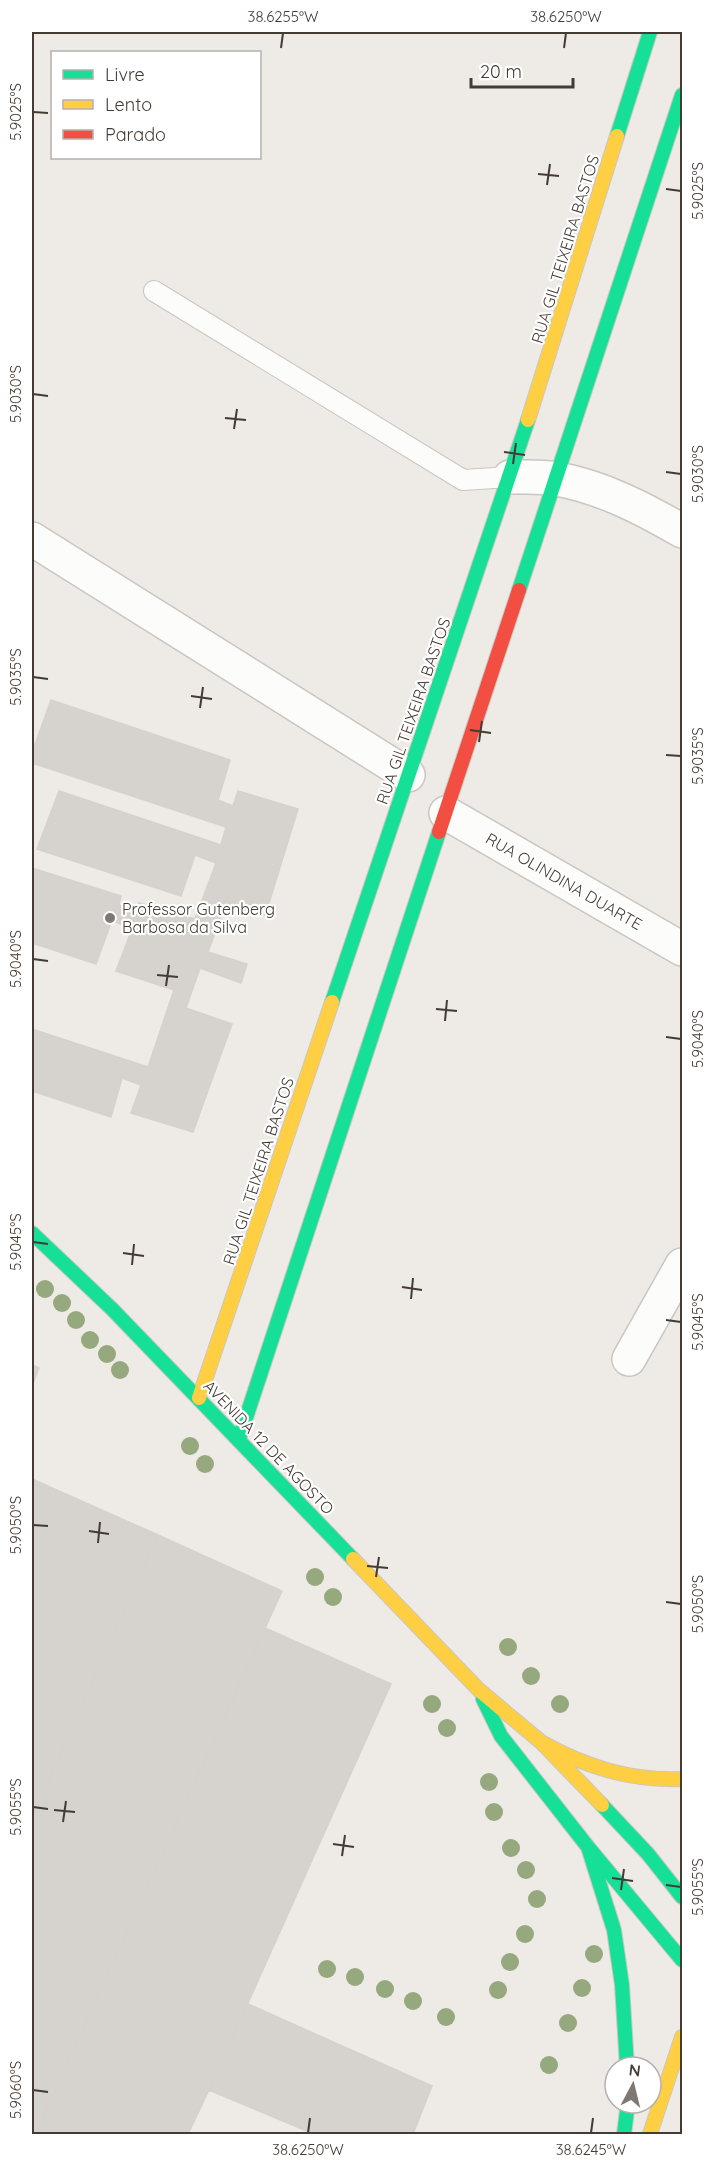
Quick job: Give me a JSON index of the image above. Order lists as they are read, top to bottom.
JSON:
{
  "streets": {
    "main road": ["RUA GIL TEIXEIRA BASTOS", "AVENIDA 12 DE AGOSTO"],
    "street": ["RUA OLINDINA DUARTE"]
  },
  "crossings": [
    ["RUA GIL TEIXEIRA BASTOS", "AVENIDA 12 DE AGOSTO"]
  ],
  "places": ["Professor Gutenberg Barbosa da Silva"],
  "legend": ["Livre", "Lento", "Parado"],
  "scale_bar": "20 m",
  "north": "top",
  "coordinates": [
    "38.6255°W",
    "38.6250°W",
    "5.9025°S",
    "5.9030°S",
    "5.9035°S",
    "5.9040°S",
    "5.9045°S",
    "5.9050°S",
    "5.9055°S",
    "5.9060°S",
    "38.6245°W"
  ]
}
